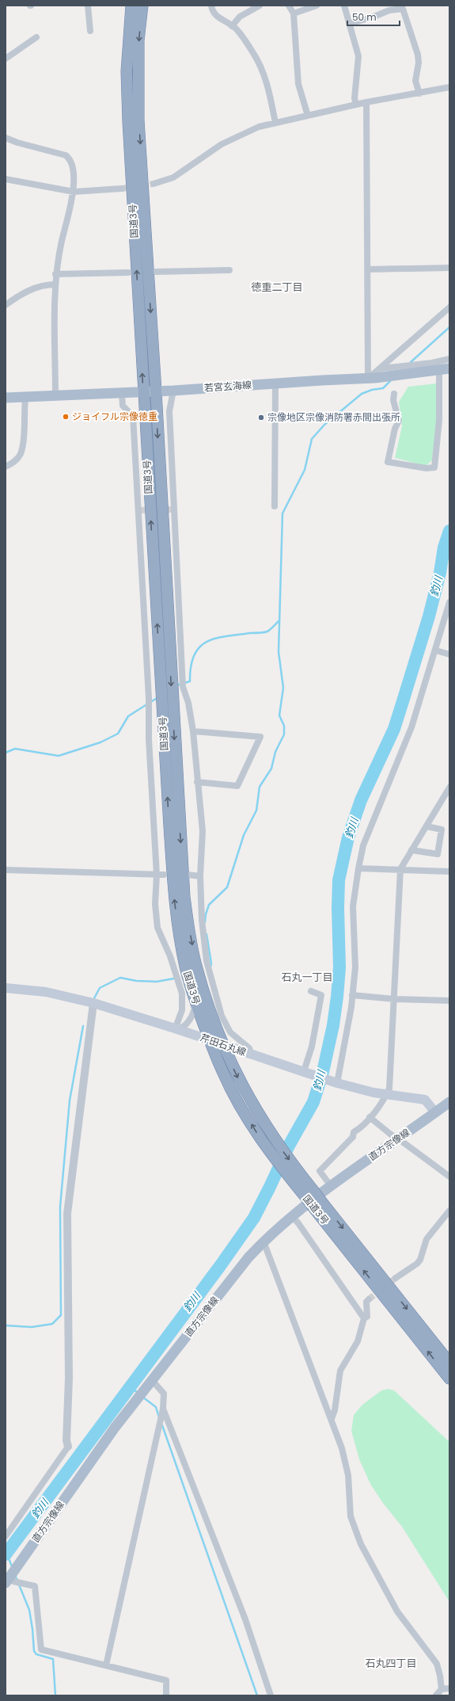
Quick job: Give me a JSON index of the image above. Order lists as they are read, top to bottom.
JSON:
{
  "streets": {
    "highway": ["国道3号"],
    "main road": ["若宮玄海線", "芹田石丸線", "直方宗像線"]
  },
  "crossings": [
    ["国道3号", "若宮玄海線"],
    ["国道3号", "芹田石丸線"],
    ["芹田石丸線", "直方宗像線"]
  ],
  "districts": ["徳重二丁目", "石丸一丁目", "石丸四丁目"],
  "water": ["釣川"],
  "places": ["ジョイフル宗像徳重", "宗像地区宗像消防署赤間出張所"],
  "scale_bar": "50 m"
}
